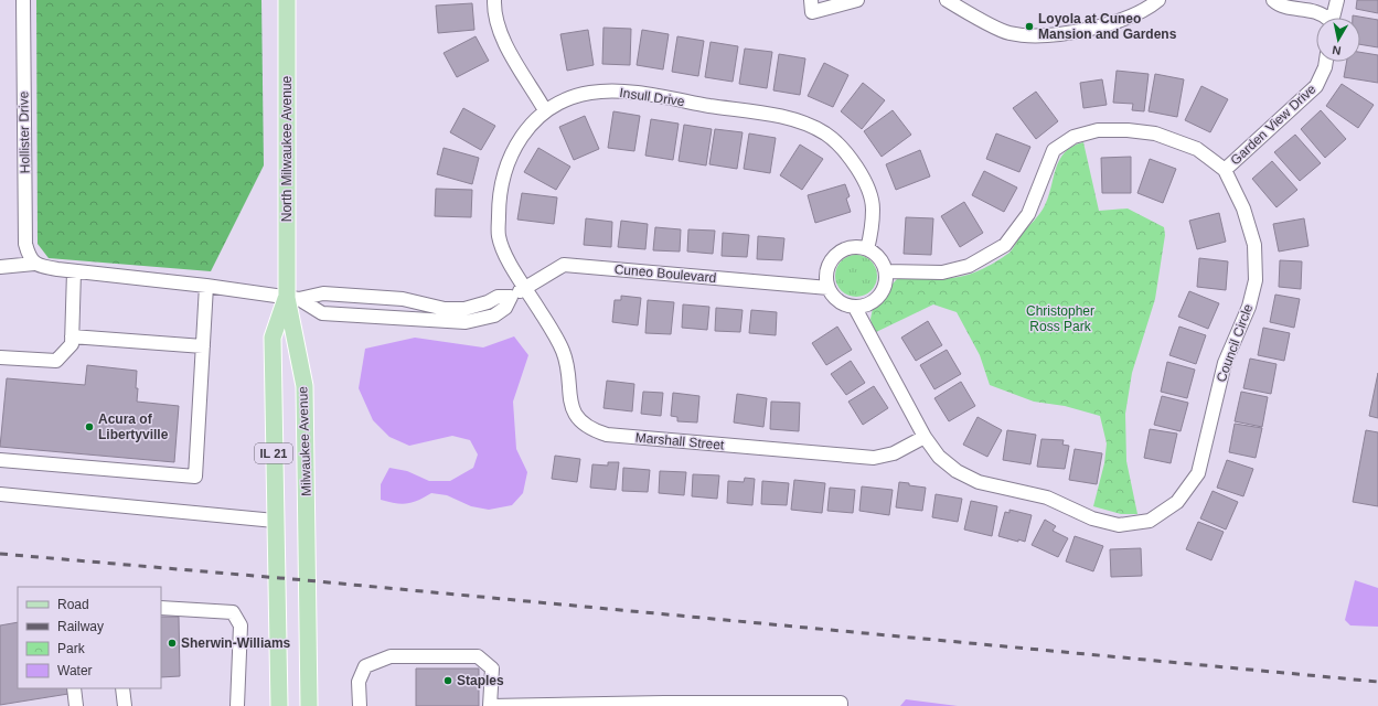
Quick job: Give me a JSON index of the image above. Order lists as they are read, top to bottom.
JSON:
{
  "streets": {
    "main road": ["North Milwaukee Avenue", "Milwaukee Avenue", "IL 21"],
    "street": [
      "Insull Drive",
      "Garden View Drive",
      "Hollister Drive",
      "Cuneo Boulevard",
      "Council Circle",
      "Marshall Street"
    ]
  },
  "crossings": [
    ["Insull Drive", "Cuneo Boulevard"],
    ["Insull Drive", "Council Circle"],
    ["Insull Drive", "Marshall Street"],
    ["Garden View Drive", "Council Circle"],
    ["North Milwaukee Avenue", "Cuneo Boulevard"],
    ["North Milwaukee Avenue", "Milwaukee Avenue"],
    ["North Milwaukee Avenue", "IL 21"],
    ["Cuneo Boulevard", "Council Circle"],
    ["Cuneo Boulevard", "Milwaukee Avenue"],
    ["Cuneo Boulevard", "Marshall Street"],
    ["Cuneo Boulevard", "IL 21"],
    ["Council Circle", "Marshall Street"],
    ["Milwaukee Avenue", "IL 21"]
  ],
  "parks": ["Christopher Ross Park"],
  "places": [
    "Loyola at Cuneo Mansion and Gardens",
    "Acura of Libertyville",
    "Sherwin-Williams",
    "Staples"
  ],
  "legend": [
    "Road",
    "Railway",
    "Park",
    "Water"
  ],
  "north": "bottom"
}
